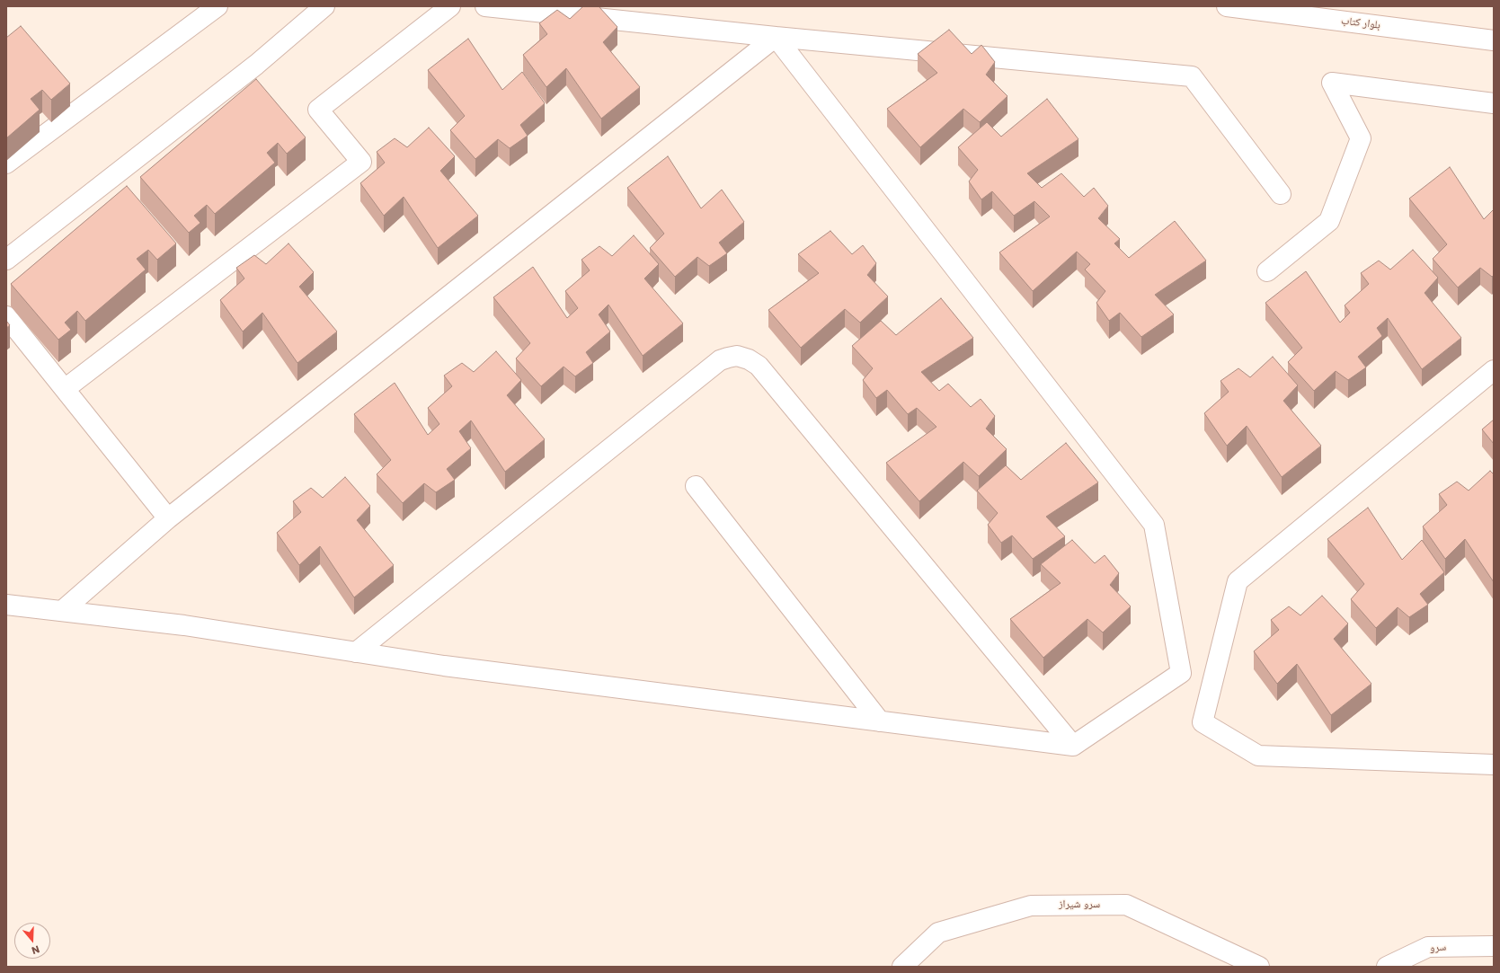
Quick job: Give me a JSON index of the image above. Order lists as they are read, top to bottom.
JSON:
{
  "streets": {
    "street": ["بلوار کتاب", "سرو شیراز", "سرو"]
  },
  "north": "bottom"
}
